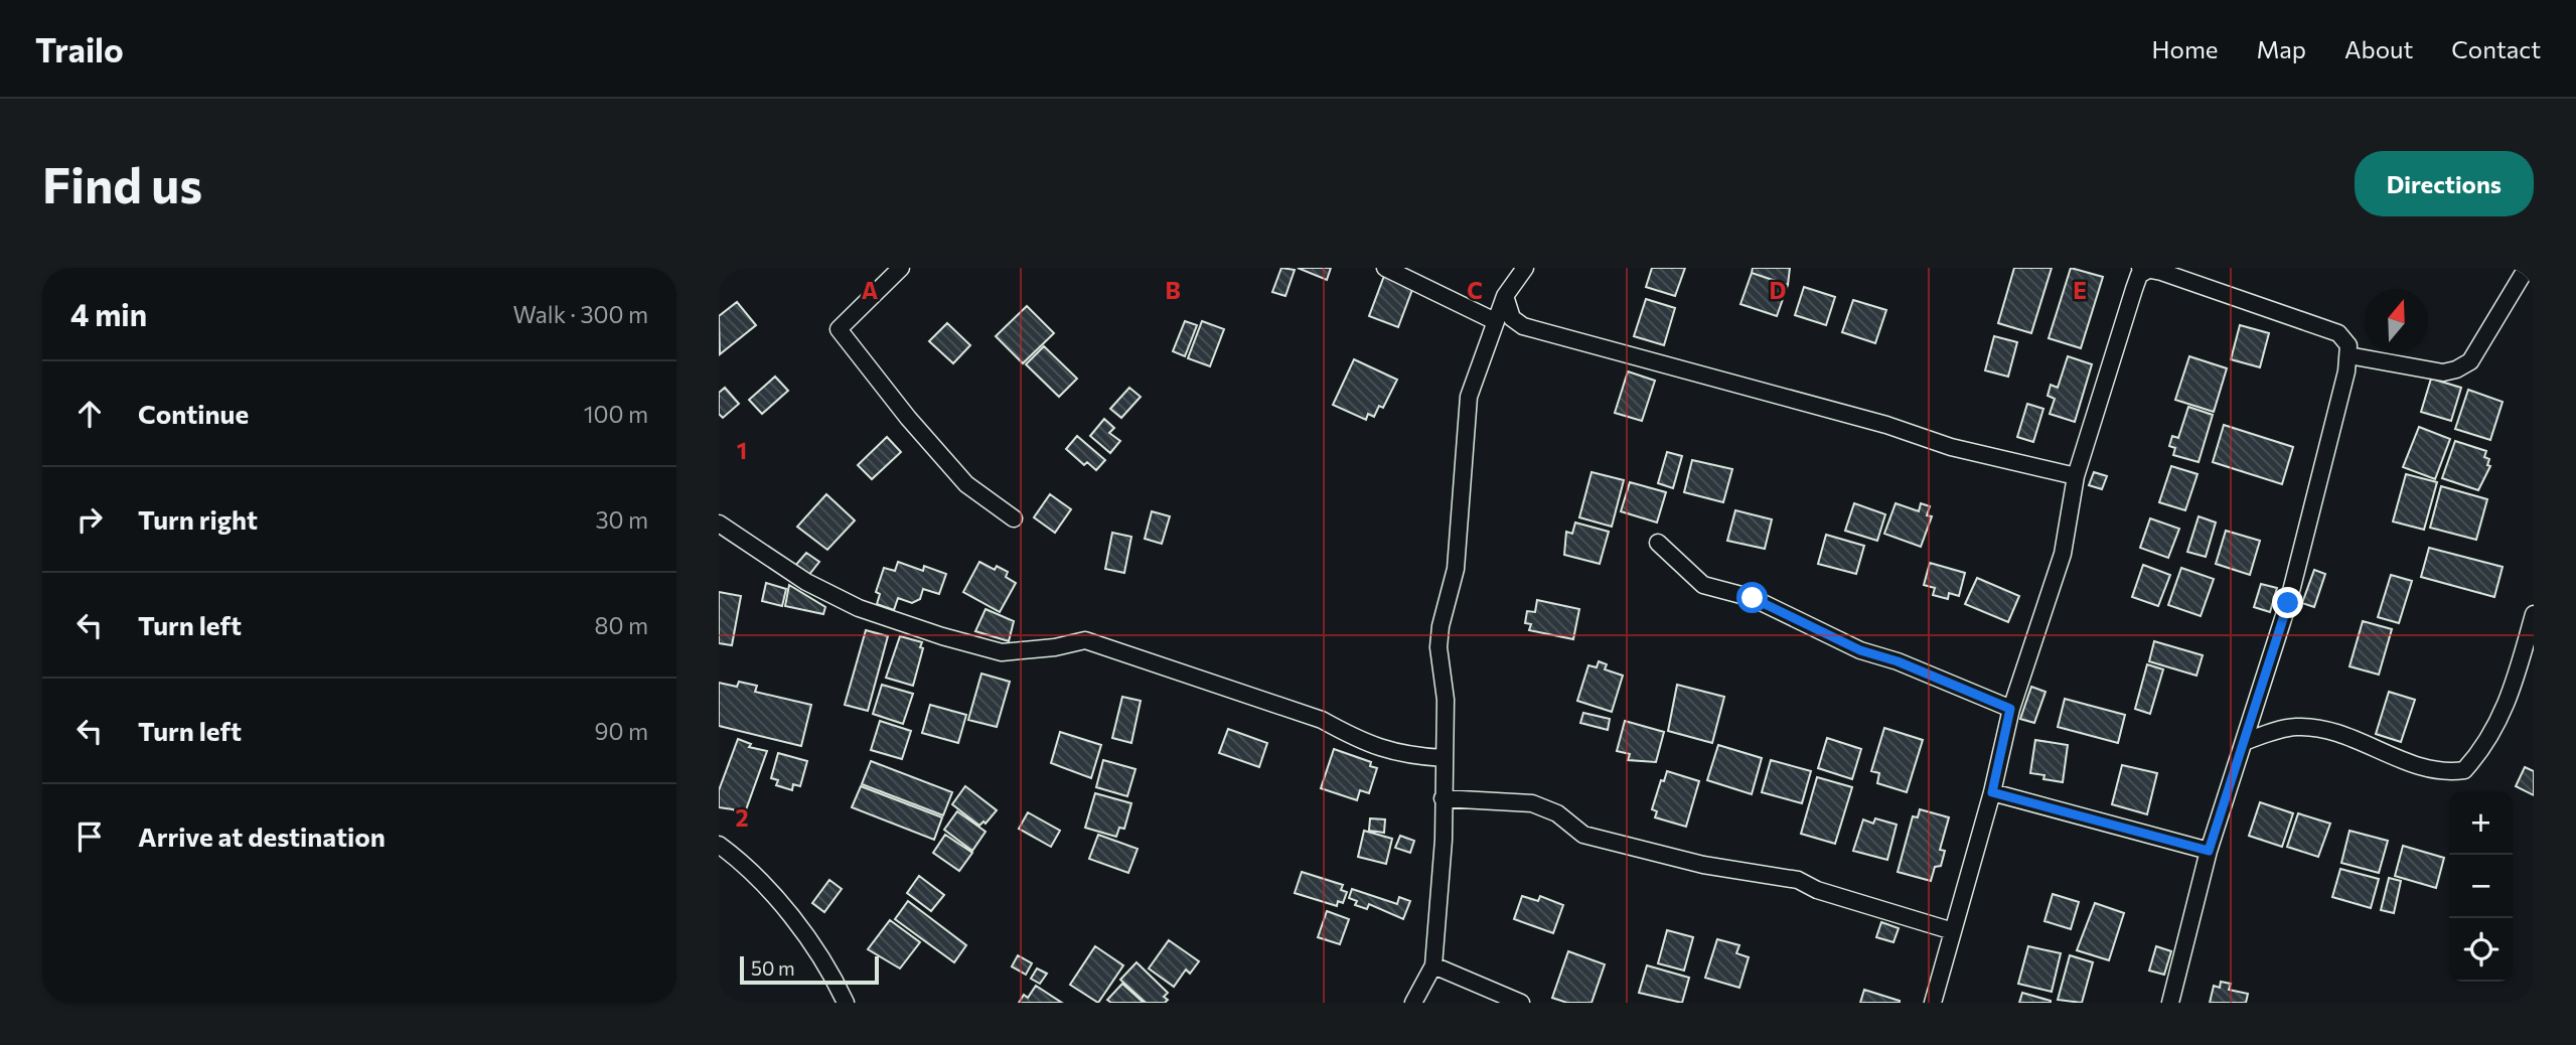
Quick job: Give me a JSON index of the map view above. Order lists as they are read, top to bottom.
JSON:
{
  "scale_bar": "50 m",
  "north": "top",
  "page": {
    "header": "Trailo",
    "nav": [
      "Home",
      "Map",
      "About",
      "Contact"
    ],
    "buttons": "Directions",
    "title": "Find us",
    "heading": ["4 min", "Walk · 300 m"],
    "list": [
      ["Continue", "100 m"],
      ["Turn right", "30 m"],
      ["Turn left", "80 m"],
      ["Turn left", "90 m"],
      "Arrive at destination"
    ],
    "map_buttons": ["+", "−"],
    "scale": "50 m"
  },
  "grid": {
    "columns": [
      "A",
      "B",
      "C",
      "D",
      "E"
    ],
    "rows": ["1", "2"]
  }
}
